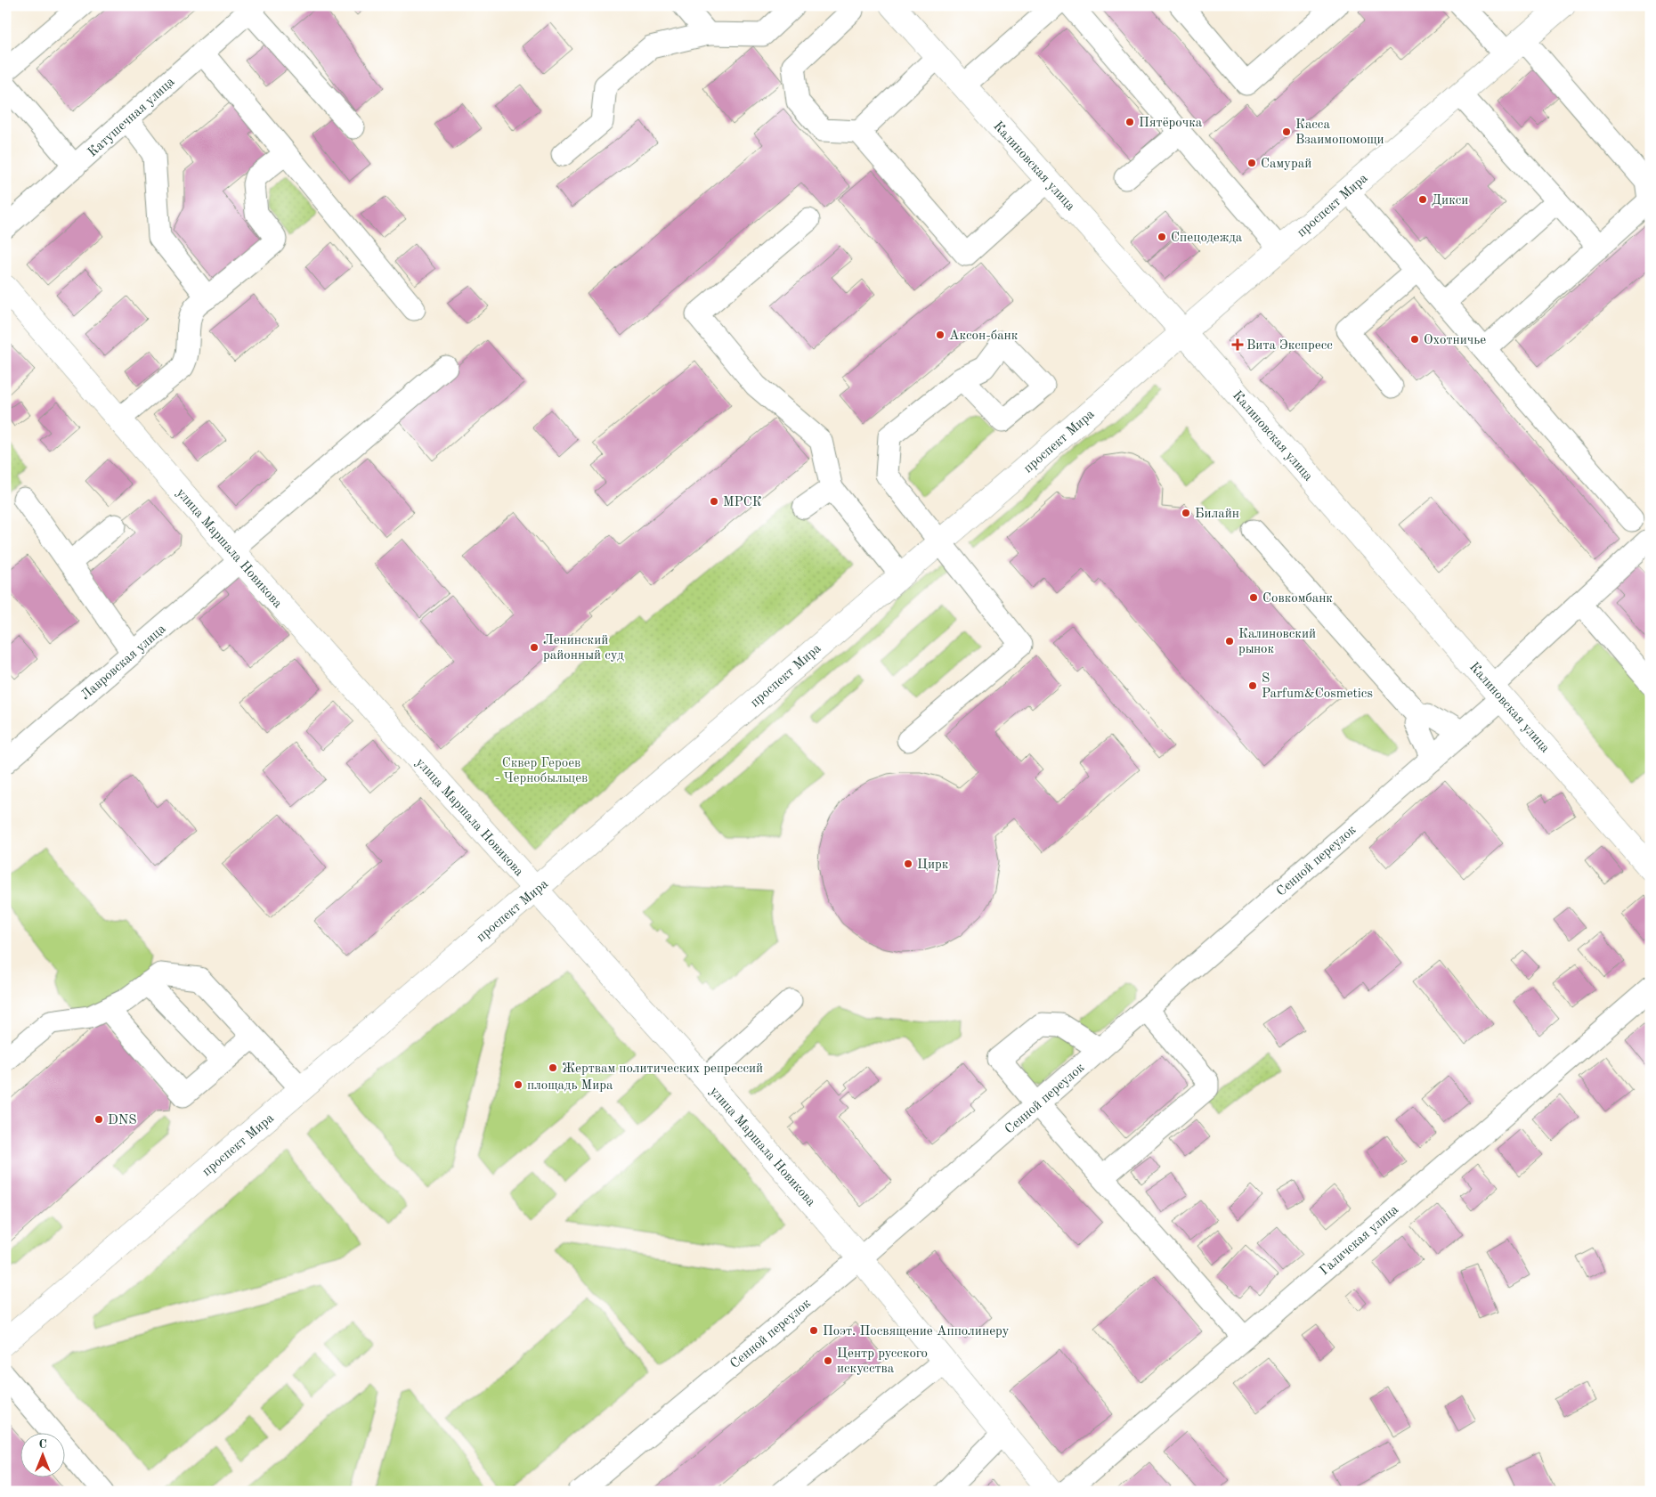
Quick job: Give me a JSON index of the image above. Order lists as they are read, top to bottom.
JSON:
{
  "streets": {
    "main road": ["Калиновская улица", "проспект Мира", "улица Маршала Новикова"],
    "street": [
      "Катушечная улица",
      "Лавровская улица",
      "Сенной переулок",
      "Галичская улица"
    ]
  },
  "crossings": [
    ["Калиновская улица", "проспект Мира"],
    ["Калиновская улица", "Сенной переулок"],
    ["проспект Мира", "улица Маршала Новикова"],
    ["улица Маршала Новикова", "Лавровская улица"],
    ["улица Маршала Новикова", "Сенной переулок"]
  ],
  "parks": ["Сквер Героев - Чернобыльцев"],
  "places": {
    "other": [
      "Пятёрочка",
      "Касса Взаимопомощи",
      "Самурай",
      "Дикси",
      "Спецодежда",
      "Аксон-банк",
      "Охотничье",
      "МРСК",
      "Билайн",
      "Совкомбанк",
      "Калиновский рынок",
      "Ленинский районный суд",
      "S Parfum&Cosmetics",
      "Цирк",
      "Жертвам политических репрессий",
      "площадь Мира",
      "DNS",
      "Поэт. Посвящение Апполинеру",
      "Центр русского искусства"
    ],
    "health": ["Вита Экспресс"]
  },
  "north": "top"
}
